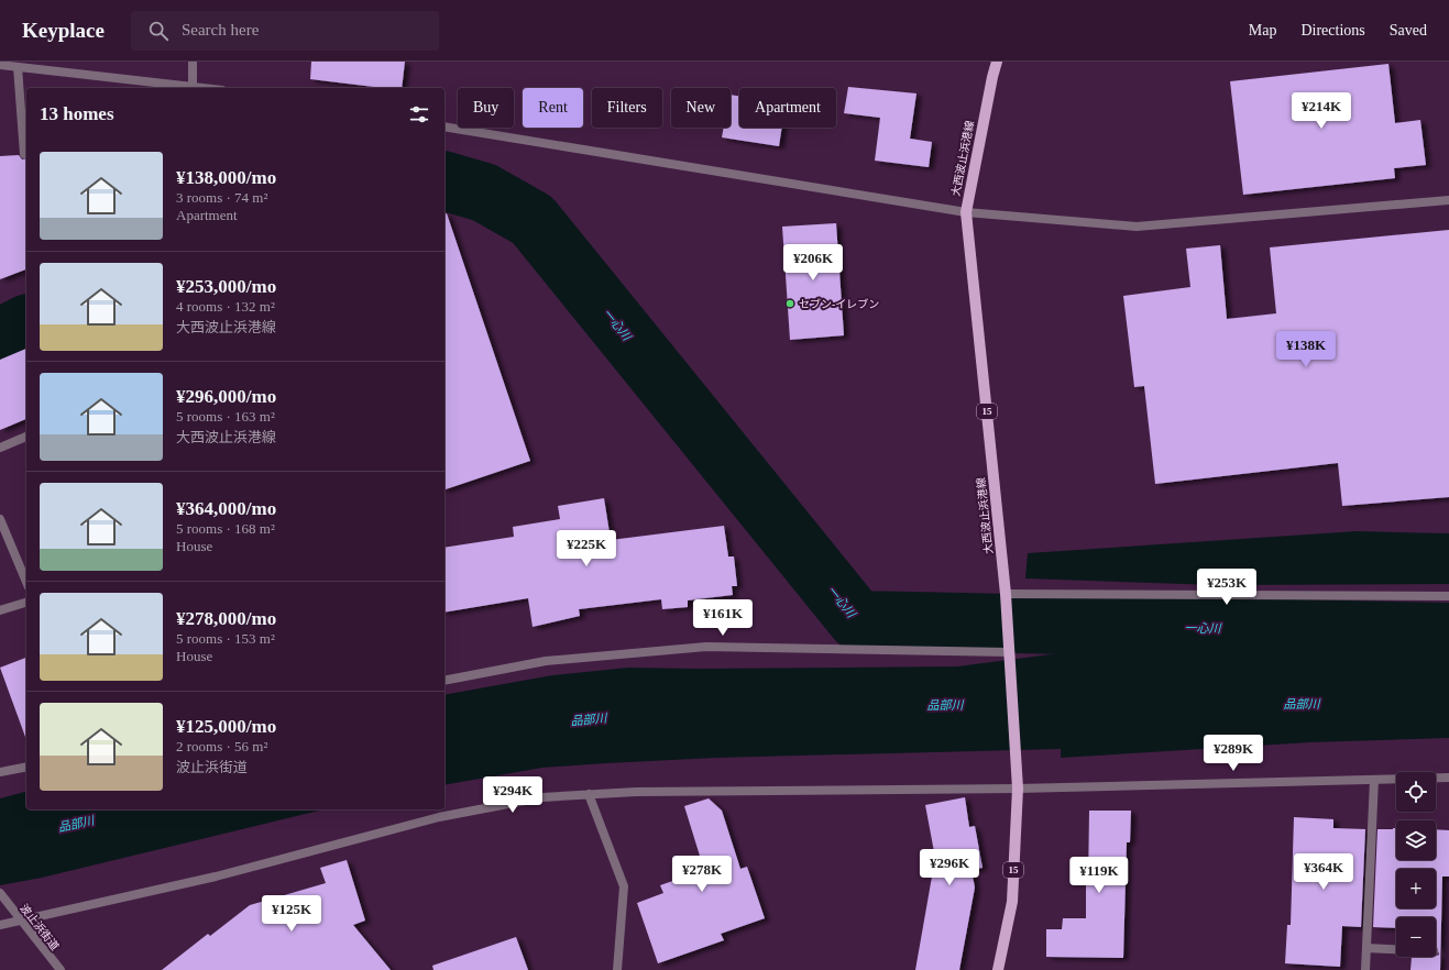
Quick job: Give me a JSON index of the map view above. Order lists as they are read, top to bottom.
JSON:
{
  "streets": {
    "main road": ["大西波止浜港線", "15"],
    "street": ["波止浜街道"]
  },
  "water": ["一心川", "品部川"],
  "places": ["セブン-イレブン"],
  "page": {
    "header": "Keyplace",
    "search": "Search here",
    "nav": ["Map", "Directions", "Saved"],
    "chip": [
      "Buy",
      "Rent",
      "Filters",
      "New",
      "Apartment"
    ],
    "heading": "13 homes",
    "price": [
      "¥214K",
      "¥206K",
      "¥138K",
      "¥225K",
      "¥253K",
      "¥161K",
      "¥289K",
      "¥294K",
      "¥296K",
      "¥364K",
      "¥278K",
      "¥119K",
      "¥125K"
    ],
    "list": [
      {
        "name": "¥138,000/mo",
        "note": "3 rooms · 74 m² · Apartment"
      },
      {
        "name": "¥253,000/mo",
        "note": "4 rooms · 132 m² · 大西波止浜港線"
      },
      {
        "name": "¥296,000/mo",
        "note": "5 rooms · 163 m² · 大西波止浜港線"
      },
      {
        "name": "¥364,000/mo",
        "note": "5 rooms · 168 m² · House"
      },
      {
        "name": "¥278,000/mo",
        "note": "5 rooms · 153 m² · House"
      },
      {
        "name": "¥125,000/mo",
        "note": "2 rooms · 56 m² · 波止浜街道"
      }
    ],
    "map_buttons": ["+", "−"]
  }
}
